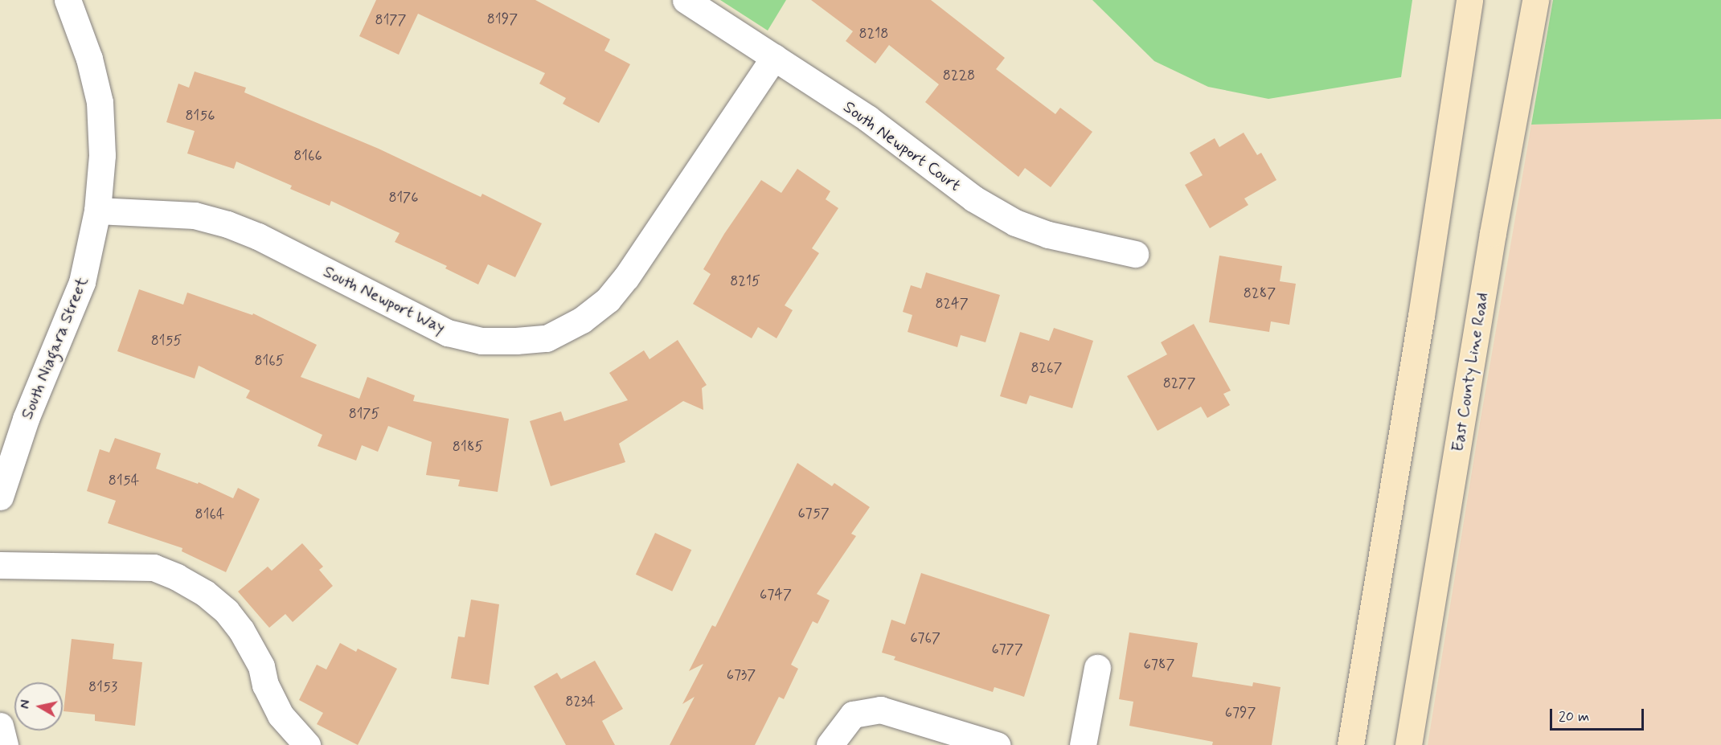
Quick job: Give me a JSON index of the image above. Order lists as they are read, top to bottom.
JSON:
{
  "streets": {
    "main road": ["East County Line Road"],
    "street": ["South Newport Court", "South Newport Way", "South Niagara Street"]
  },
  "crossings": [
    ["South Newport Court", "South Newport Way"],
    ["South Newport Way", "South Niagara Street"]
  ],
  "house_numbers": [
    "8197",
    "8177",
    "8218",
    "8228",
    "8156",
    "8166",
    "8176",
    "8215",
    "8287",
    "8247",
    "8155",
    "8165",
    "8267",
    "8277",
    "8175",
    "8185",
    "8154",
    "6757",
    "8164",
    "6747",
    "6767",
    "6777",
    "6787",
    "6737",
    "8153",
    "8234",
    "6797"
  ],
  "scale_bar": "20 m",
  "north": "left"
}
